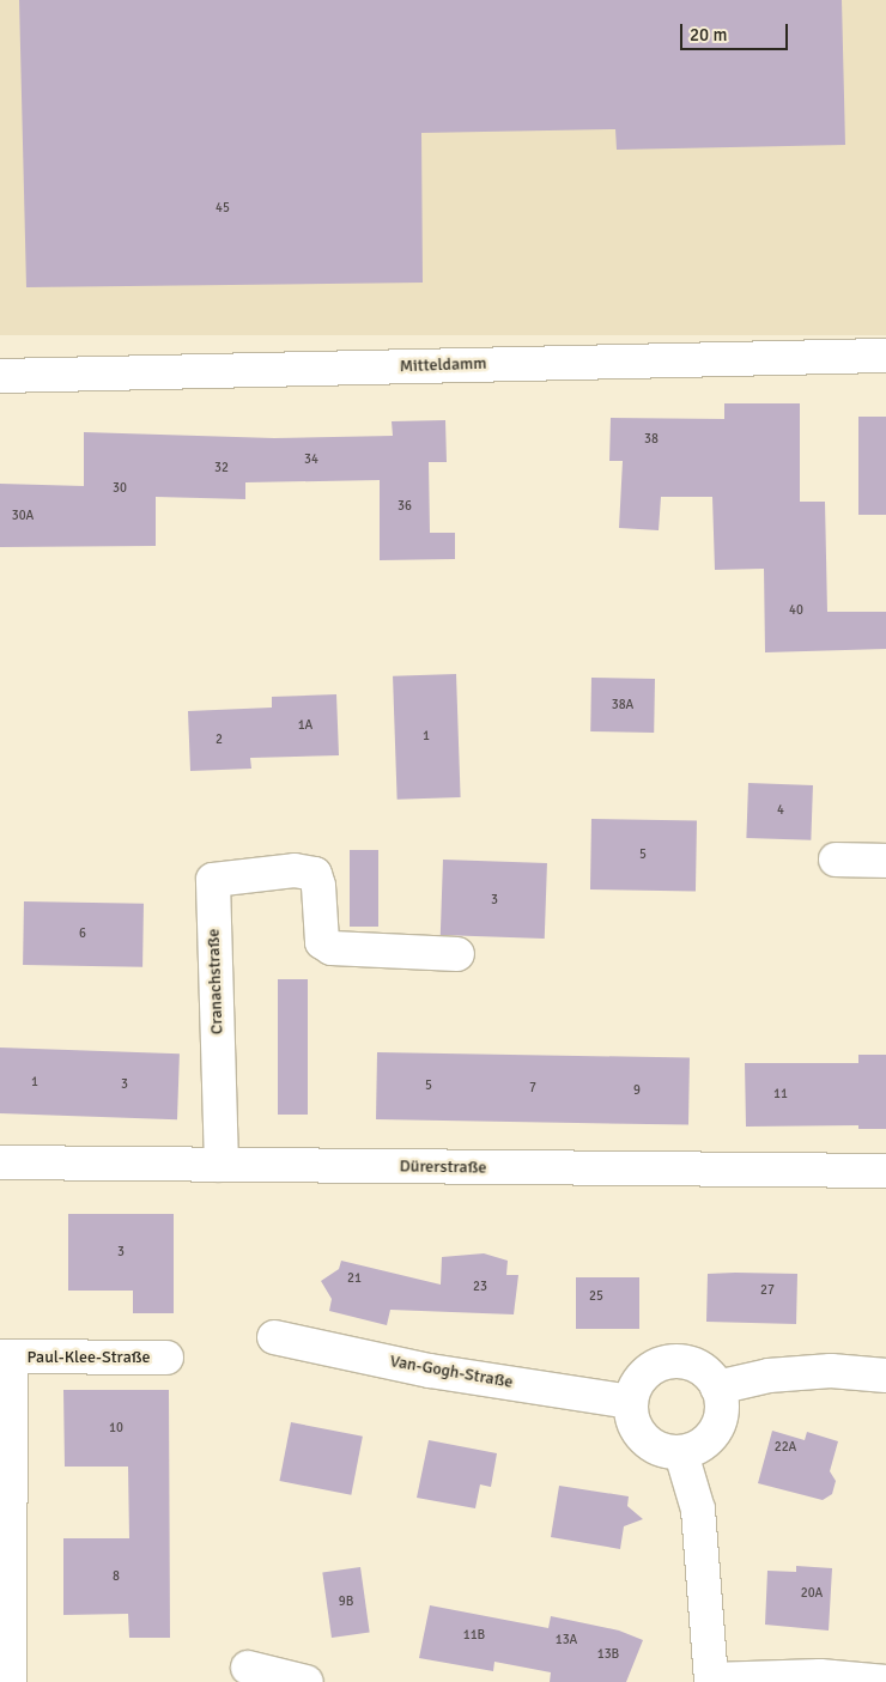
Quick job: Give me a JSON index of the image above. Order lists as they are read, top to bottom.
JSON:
{
  "streets": {
    "street": [
      "Mitteldamm",
      "Cranachstraße",
      "Dürerstraße",
      "Paul-Klee-Straße",
      "Van-Gogh-Straße"
    ]
  },
  "crossings": [
    ["Cranachstraße", "Dürerstraße"]
  ],
  "house_numbers": [
    "45",
    "38",
    "34",
    "32",
    "30",
    "36",
    "30A",
    "40",
    "38A",
    "1A",
    "1",
    "2",
    "4",
    "5",
    "3",
    "6",
    "1",
    "3",
    "5",
    "7",
    "9",
    "11",
    "3",
    "21",
    "23",
    "27",
    "25",
    "10",
    "22A",
    "8",
    "20A",
    "9B",
    "11B",
    "13A",
    "13B"
  ],
  "scale_bar": "20 m"
}
